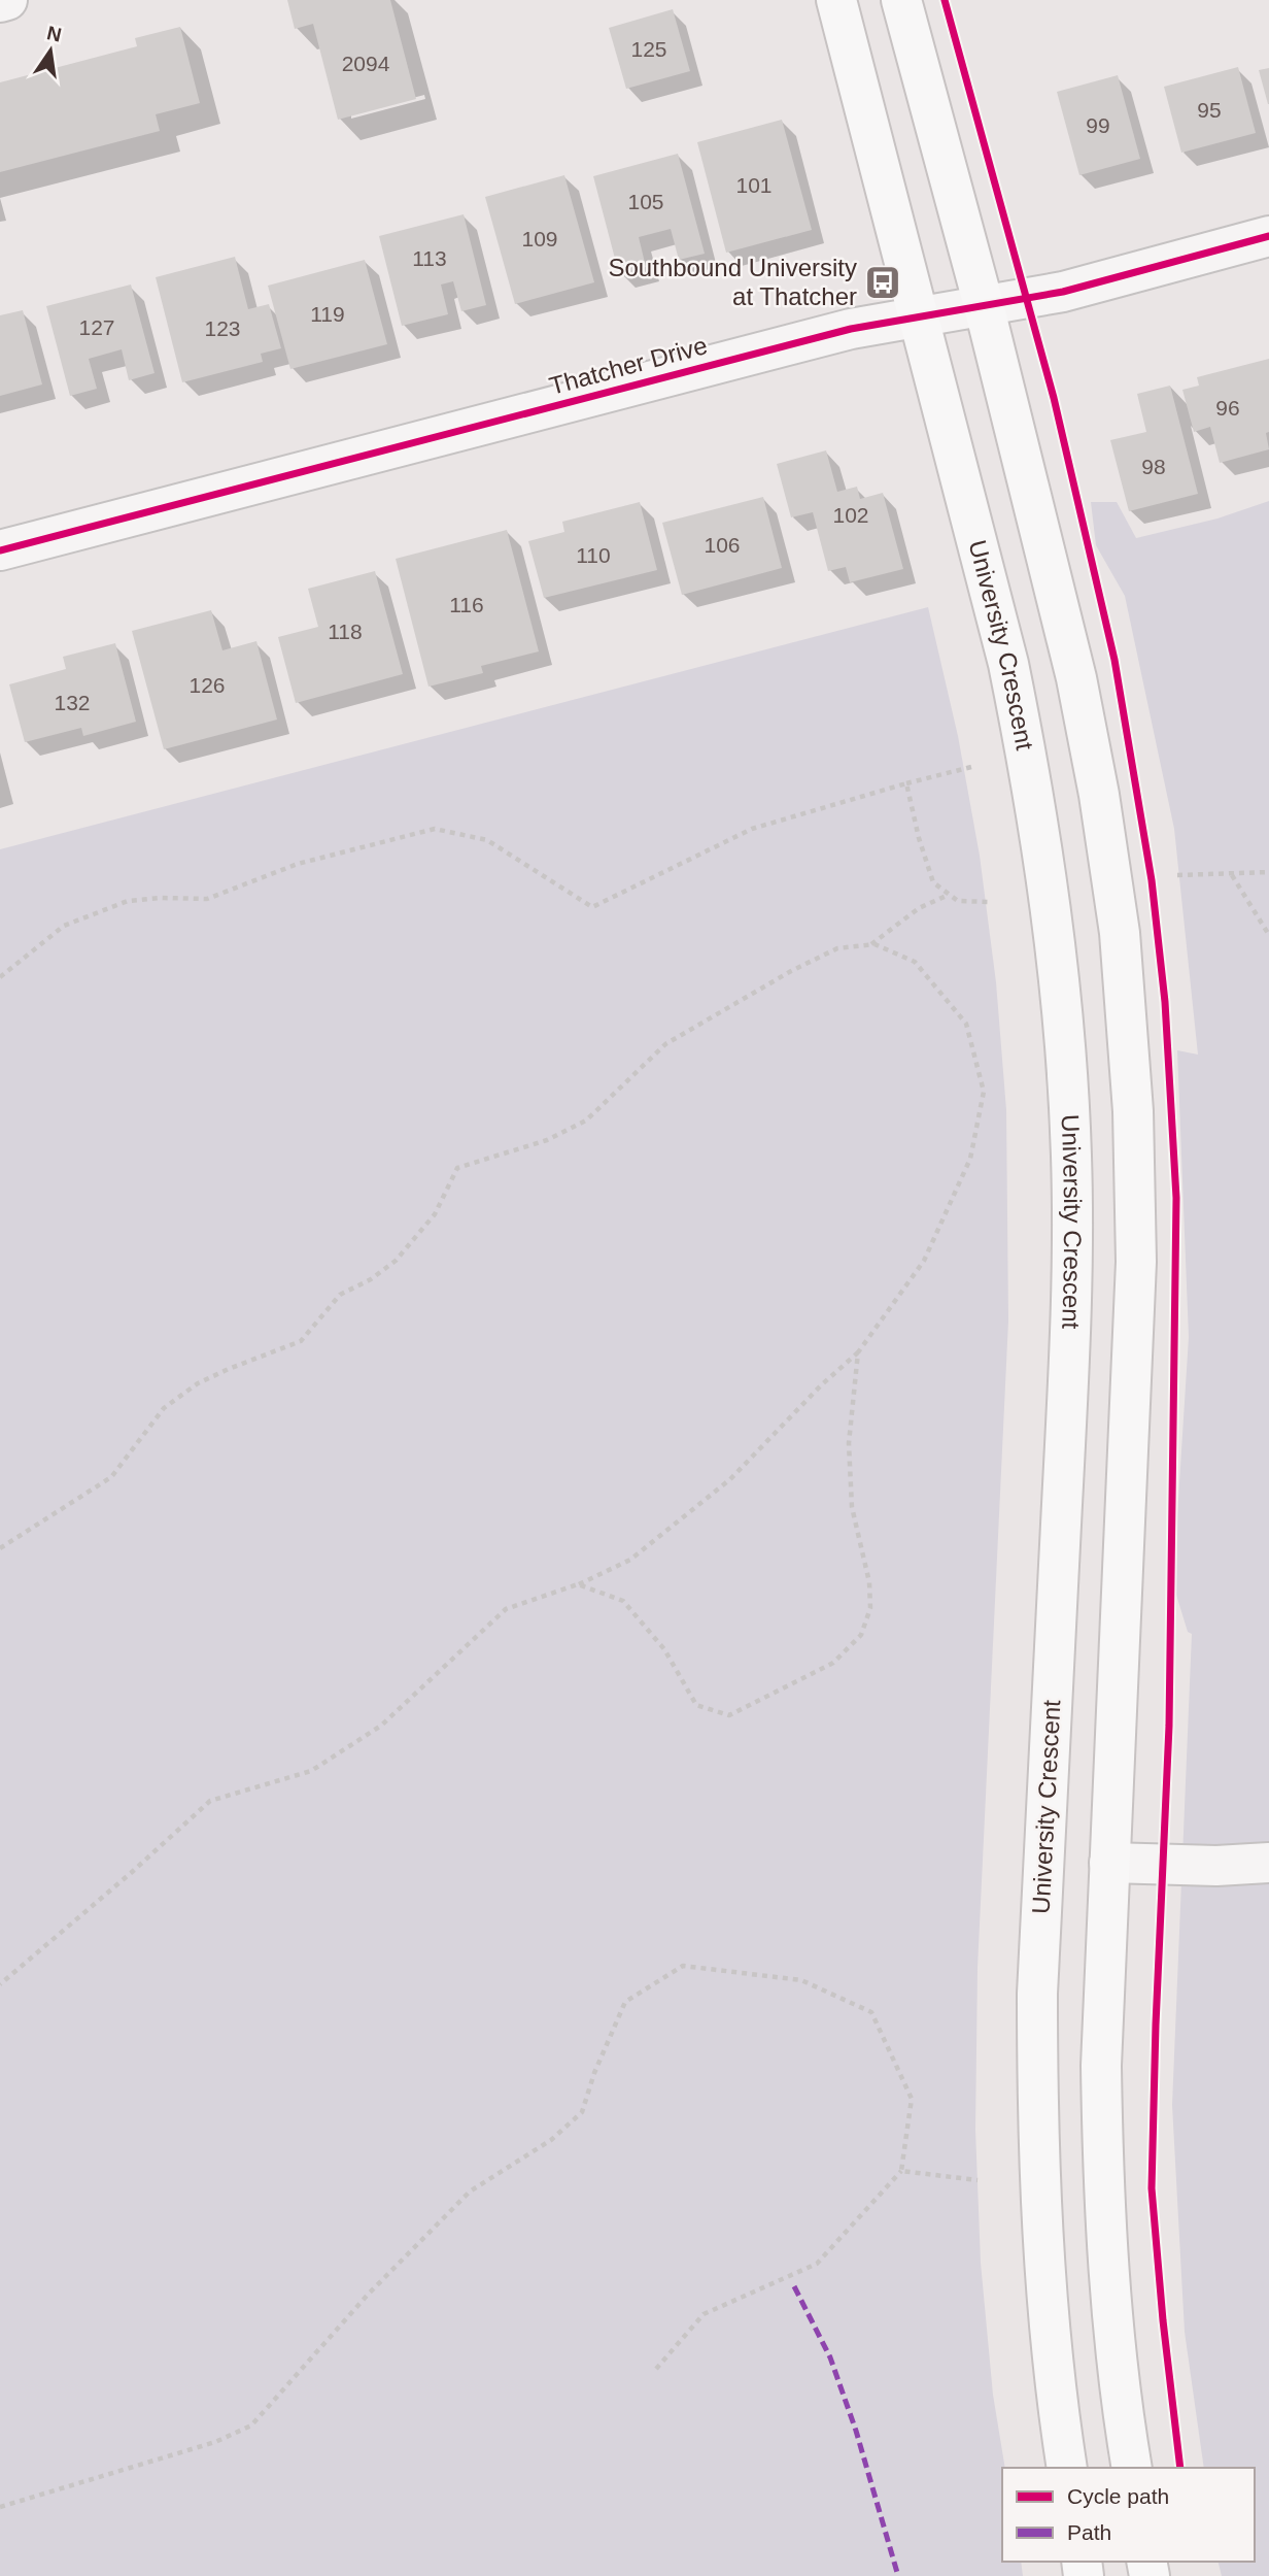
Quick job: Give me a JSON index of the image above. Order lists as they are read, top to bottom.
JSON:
{
  "streets": {
    "main road": ["University Crescent"],
    "street": ["Thatcher Drive"]
  },
  "crossings": [
    ["Thatcher Drive", "University Crescent"]
  ],
  "places": {
    "bus stop": ["Southbound University at Thatcher"]
  },
  "house_numbers": [
    "125",
    "2094",
    "95",
    "99",
    "101",
    "105",
    "109",
    "113",
    "119",
    "127",
    "123",
    "96",
    "98",
    "102",
    "106",
    "110",
    "116",
    "118",
    "126",
    "132"
  ],
  "legend": ["Cycle path", "Path"],
  "north": "top"
}
